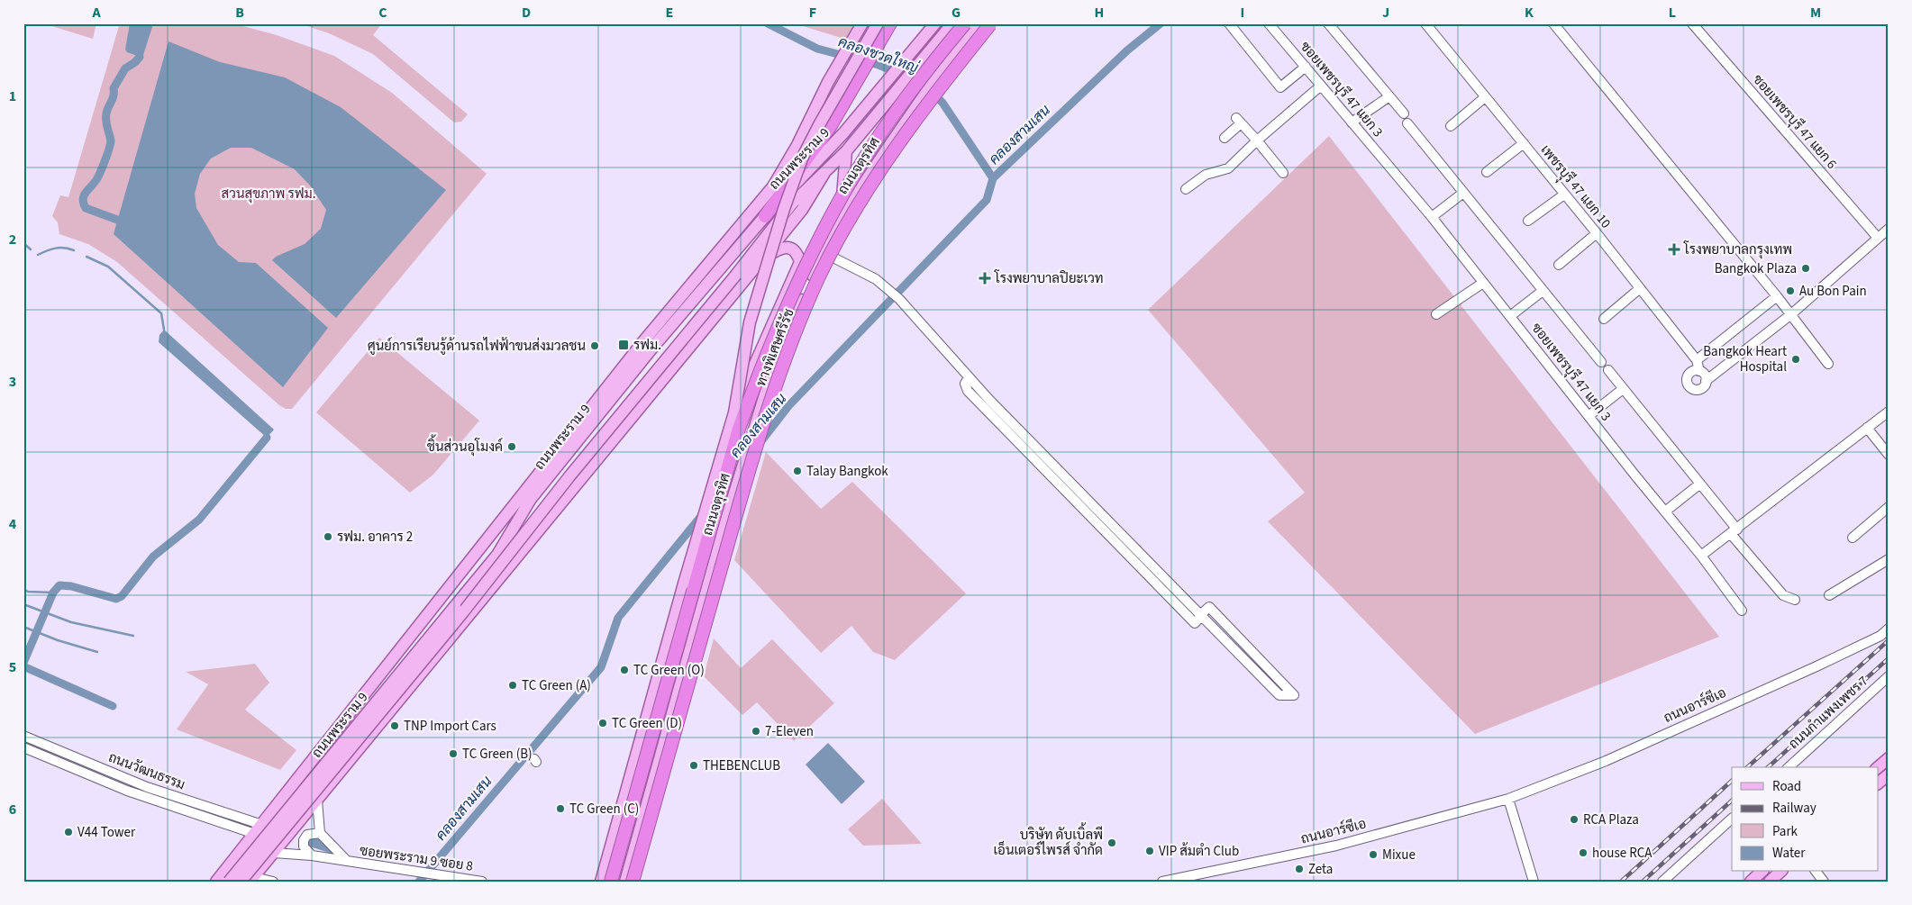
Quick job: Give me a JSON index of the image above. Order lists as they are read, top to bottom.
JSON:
{
  "streets": {
    "highway": ["ทางพิเศษศรีรัช"],
    "main road": ["ถนนพระราม 9", "ถนนจตุรทิศ"],
    "street": [
      "ซอยเพชรบุรี 47 แยก 3",
      "ซอยเพชรบุรี 47 แยก 6",
      "เพชรบุุรี 47 แยก 10",
      "ถนนอาร์ซีเอ",
      "ถนนกำแพงเพชร 7",
      "ถนนวัฒนธรรม",
      "ซอยพระราม 9 ซอย 8"
    ]
  },
  "crossings": [
    ["ถนนพระราม 9", "ถนนวัฒนธรรม"],
    ["ถนนพระราม 9", "ซอยพระราม 9 ซอย 8"]
  ],
  "water": ["คลองชวดใหญ่", "คลองสามเสน"],
  "parks": ["สวนสุขภาพ รฟม."],
  "places": {
    "health": ["โรงพยาบาลกรุงเทพ", "โรงพยาบาลปิยะเวท"],
    "other": [
      "Bangkok Plaza",
      "Au Bon Pain",
      "ศูนย์การเรียนรู้ด้านรถไฟฟ้าขนส่งมวลชน",
      "Bangkok Heart Hospital",
      "ชิ้นส่วนอุโมงค์",
      "Talay Bangkok",
      "รฟม. อาคาร 2",
      "TC Green (O)",
      "TC Green (A)",
      "TC Green (D)",
      "TNP Import Cars",
      "7-Eleven",
      "TC Green (B)",
      "THEBENCLUB",
      "TC Green (C)",
      "RCA Plaza",
      "V44 Tower",
      "บริษัท ดับเบิ้ลพี เอ็นเตอร์ไพรส์ จำกัด",
      "VIP ส้มตำ Club",
      "house RCA",
      "Mixue",
      "Zeta"
    ],
    "transit": ["รฟม."]
  },
  "legend": [
    "Road",
    "Railway",
    "Park",
    "Water"
  ],
  "grid": {
    "columns": [
      "A",
      "B",
      "C",
      "D",
      "E",
      "F",
      "G",
      "H",
      "I",
      "J",
      "K",
      "L",
      "M"
    ],
    "rows": [
      "1",
      "2",
      "3",
      "4",
      "5",
      "6"
    ]
  }
}
